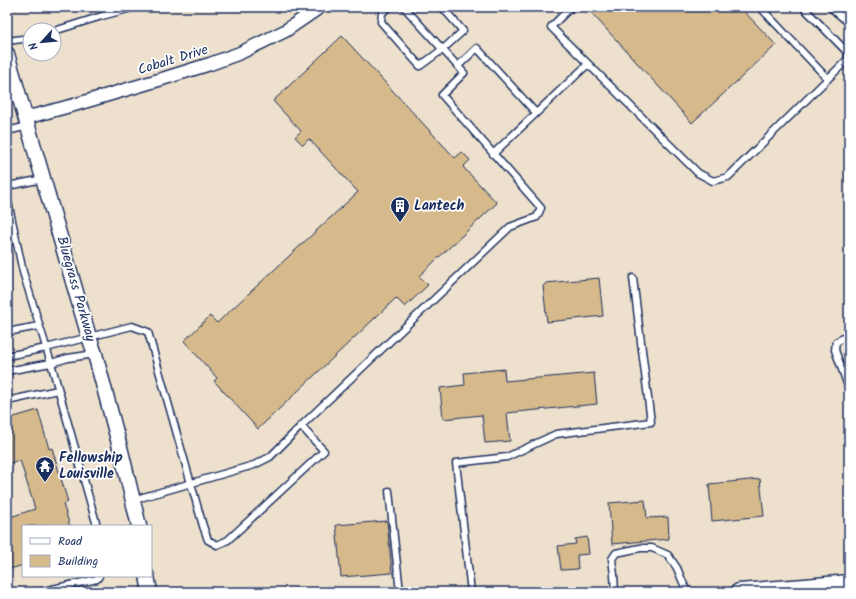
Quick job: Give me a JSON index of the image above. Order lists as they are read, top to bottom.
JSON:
{
  "streets": {
    "street": ["Cobalt Drive", "Bluegrass Parkway"]
  },
  "crossings": [
    ["Cobalt Drive", "Bluegrass Parkway"]
  ],
  "places": {
    "building": ["Lantech"],
    "temple": ["Fellowship Louisville"]
  },
  "legend": ["Road", "Building"],
  "north": "bottom left"
}
